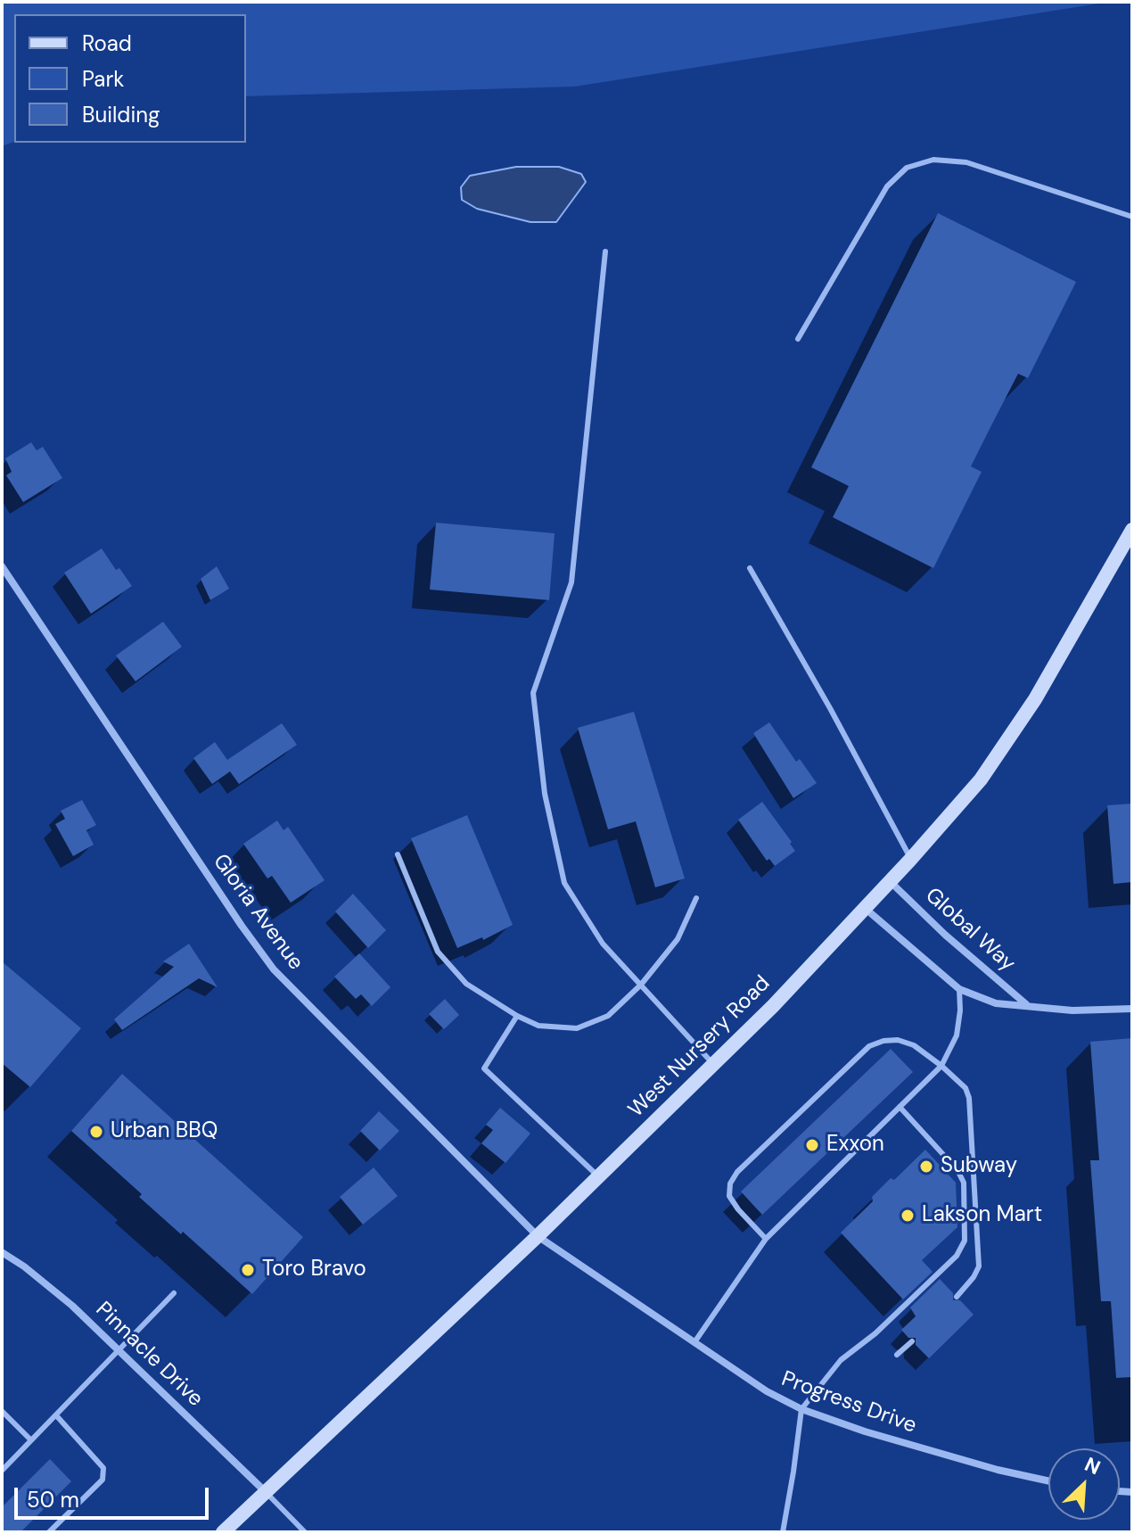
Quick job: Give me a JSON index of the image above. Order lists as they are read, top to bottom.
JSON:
{
  "streets": {
    "main road": ["West Nursery Road"],
    "street": [
      "Gloria Avenue",
      "Global Way",
      "Pinnacle Drive",
      "Progress Drive"
    ]
  },
  "crossings": [
    ["Gloria Avenue", "West Nursery Road"],
    ["Gloria Avenue", "Progress Drive"],
    ["Global Way", "West Nursery Road"],
    ["West Nursery Road", "Pinnacle Drive"],
    ["West Nursery Road", "Progress Drive"]
  ],
  "places": [
    "Urban BBQ",
    "Exxon",
    "Subway",
    "Lakson Mart",
    "Toro Bravo"
  ],
  "legend": ["Road", "Park", "Building"],
  "scale_bar": "50 m",
  "north": "top right"
}
